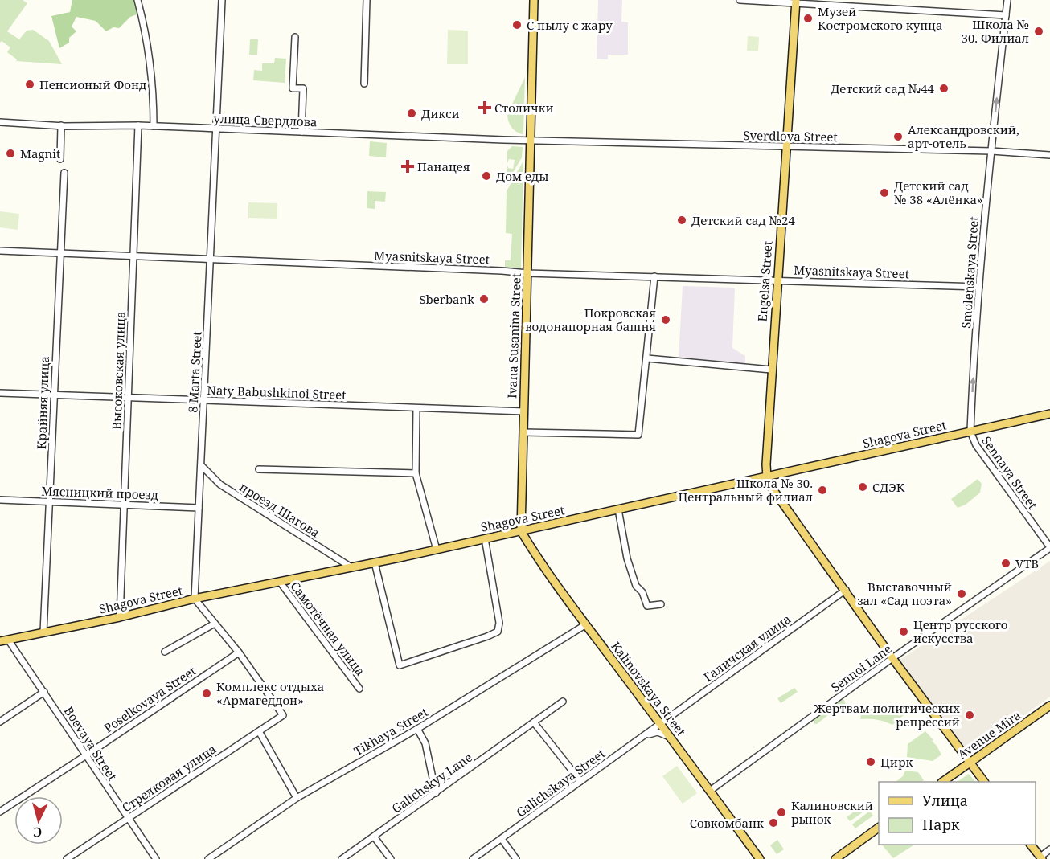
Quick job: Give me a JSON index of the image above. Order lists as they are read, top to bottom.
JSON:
{
  "streets": {
    "main road": [
      "Engelsa Street",
      "Ivana Susanina Street",
      "Shagova Street",
      "Kalinovskaya Street",
      "Avenue Mira"
    ],
    "street": [
      "улица Свердлова",
      "Sverdlova Street",
      "Myasnitskaya Street",
      "Smolenskaya Street",
      "Высоковская улица",
      "8 Marta Street",
      "Naty Babushkinoi Street",
      "Крайняя улица",
      "Sennaya Street",
      "Мясницкий проезд",
      "проезд Шагова",
      "Самотёчная улица",
      "Галичская улица",
      "Sennoi Lane",
      "Poselkovaya Street",
      "Tikhaya Street",
      "Boevaya Street",
      "Стрелковая улица",
      "Galichskyy Lane",
      "Galichskaya Street"
    ]
  },
  "crossings": [
    ["улица Свердлова", "Sverdlova Street"],
    ["улица Свердлова", "Ivana Susanina Street"],
    ["улица Свердлова", "Высоковская улица"],
    ["улица Свердлова", "8 Marta Street"],
    ["Sverdlova Street", "Smolenskaya Street"],
    ["Sverdlova Street", "Engelsa Street"],
    ["Sverdlova Street", "Ivana Susanina Street"],
    ["Myasnitskaya Street", "Smolenskaya Street"],
    ["Myasnitskaya Street", "Engelsa Street"],
    ["Myasnitskaya Street", "Ivana Susanina Street"],
    ["Myasnitskaya Street", "Высоковская улица"],
    ["Myasnitskaya Street", "8 Marta Street"],
    ["Myasnitskaya Street", "Крайняя улица"],
    ["Smolenskaya Street", "Shagova Street"],
    ["Smolenskaya Street", "Sennaya Street"],
    ["Engelsa Street", "Shagova Street"],
    ["Ivana Susanina Street", "Naty Babushkinoi Street"],
    ["Ivana Susanina Street", "Shagova Street"],
    ["Ivana Susanina Street", "Kalinovskaya Street"],
    ["Высоковская улица", "Naty Babushkinoi Street"],
    ["Высоковская улица", "Shagova Street"],
    ["Высоковская улица", "Мясницкий проезд"],
    ["8 Marta Street", "Naty Babushkinoi Street"],
    ["8 Marta Street", "Shagova Street"],
    ["8 Marta Street", "Мясницкий проезд"],
    ["8 Marta Street", "проезд Шагова"],
    ["Naty Babushkinoi Street", "Крайняя улица"],
    ["Крайняя улица", "Shagova Street"],
    ["Крайняя улица", "Мясницкий проезд"],
    ["Shagova Street", "Sennaya Street"],
    ["Shagova Street", "проезд Шагова"],
    ["Shagova Street", "Самотёчная улица"],
    ["Shagova Street", "Kalinovskaya Street"],
    ["Shagova Street", "Boevaya Street"],
    ["Sennaya Street", "Sennoi Lane"],
    ["Галичская улица", "Kalinovskaya Street"],
    ["Галичская улица", "Galichskaya Street"],
    ["Sennoi Lane", "Kalinovskaya Street"],
    ["Kalinovskaya Street", "Tikhaya Street"],
    ["Kalinovskaya Street", "Galichskaya Street"],
    ["Poselkovaya Street", "Boevaya Street"],
    ["Poselkovaya Street", "Стрелковая улица"],
    ["Boevaya Street", "Стрелковая улица"]
  ],
  "one_way": ["Smolenskaya Street"],
  "places": {
    "other": [
      "Музей Костромского купца",
      "С пылу с жару",
      "Школа № 30. Филиал",
      "Пенсионый Фонд",
      "Детский сад №44",
      "Дикси",
      "Александровский, арт-отель",
      "Magnit",
      "Дом еды",
      "Детский сад № 38 «Алёнка»",
      "Детский сад №24",
      "Sberbank",
      "Покровская водонапорная башня",
      "СДЭК",
      "Школа № 30. Центральный филиал",
      "VTB",
      "Выставочный зал «Сад поэта»",
      "Центр русского искусства",
      "Комплекс отдыха «Армагеддон»",
      "Жертвам политических репрессий",
      "Цирк",
      "Калиновский рынок",
      "Совкомбанк"
    ],
    "health": ["Столички", "Панацея"]
  },
  "legend": ["Улица", "Парк"],
  "north": "bottom"
}
